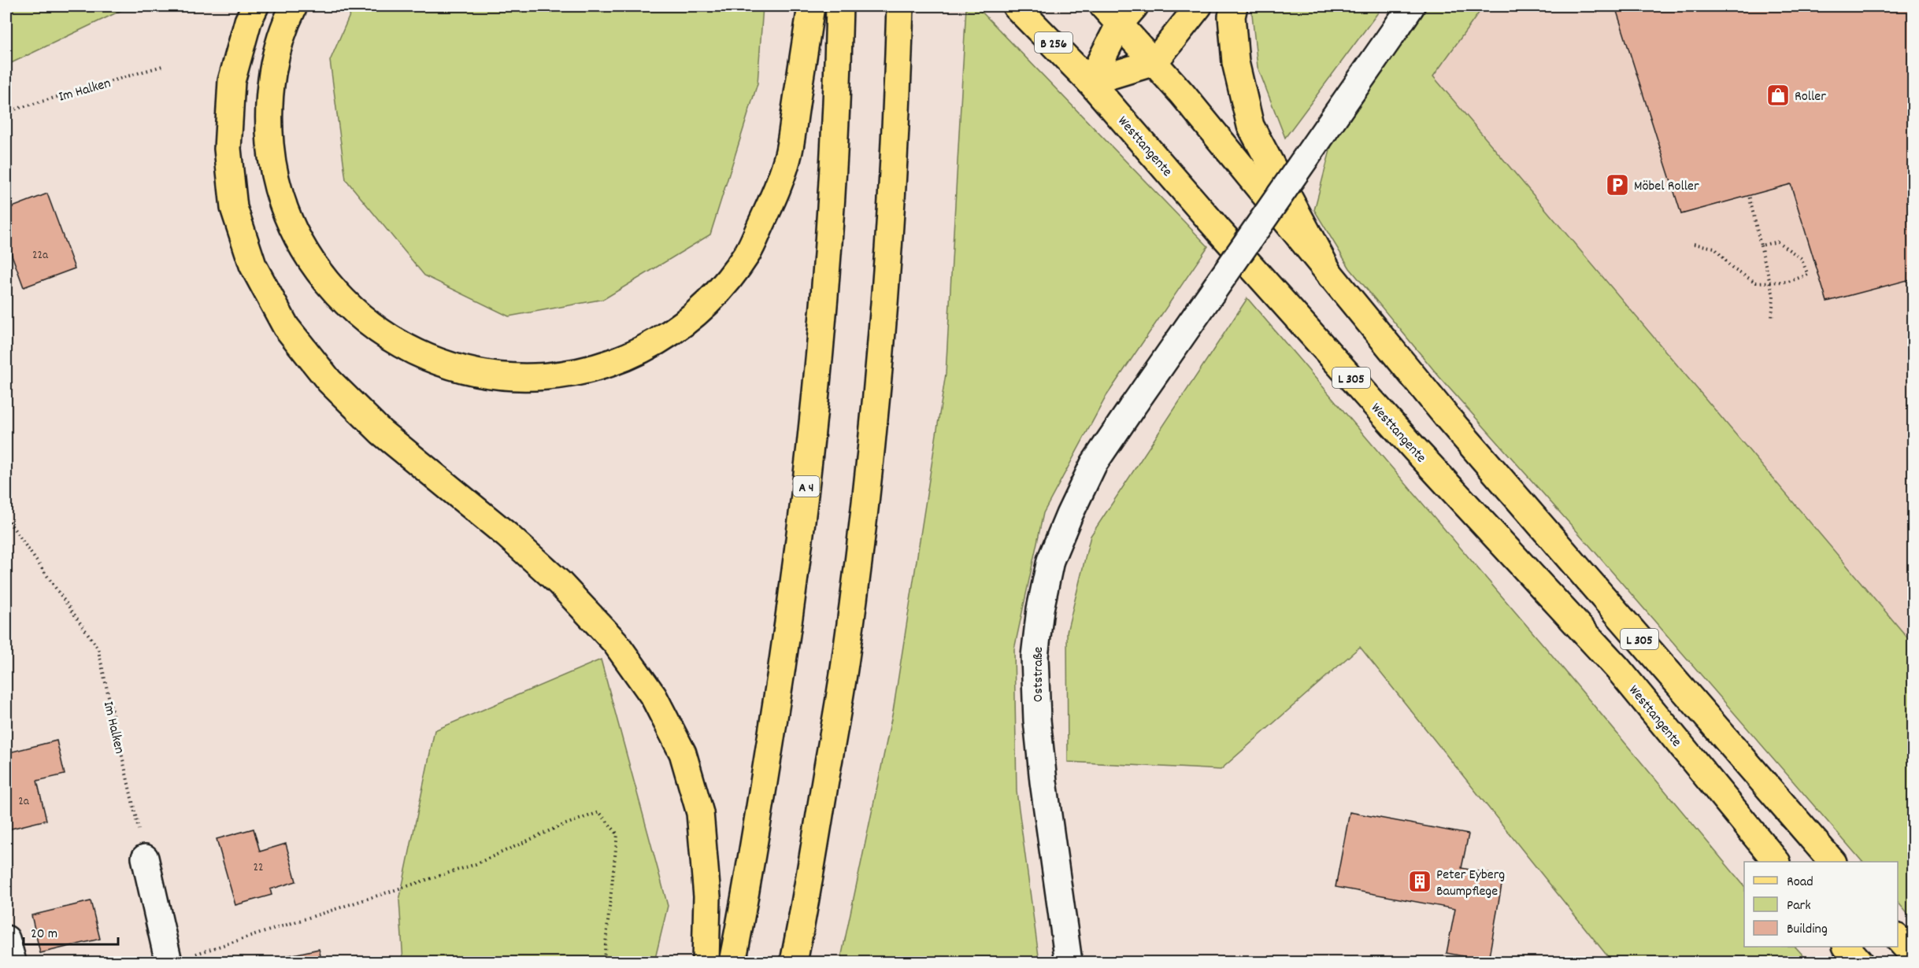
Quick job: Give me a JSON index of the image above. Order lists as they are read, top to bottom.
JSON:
{
  "streets": {
    "main road": [
      "B 256",
      "Westtangente",
      "L 305",
      "A 4"
    ],
    "street": ["Oststraße"],
    "path": ["Im Halken"]
  },
  "places": {
    "shop": ["Roller"],
    "parking": ["Möbel Roller"],
    "building": ["Peter Eyberg Baumpflege"]
  },
  "house_numbers": ["22a", "2a", "22"],
  "legend": ["Road", "Park", "Building"],
  "scale_bar": "20 m"
}
